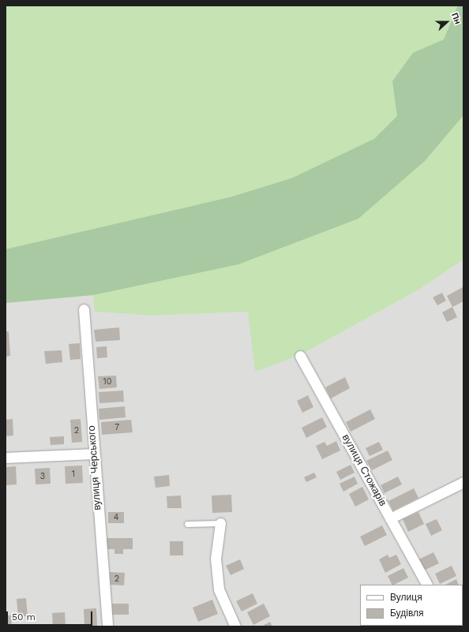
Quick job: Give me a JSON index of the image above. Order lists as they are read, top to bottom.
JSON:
{
  "streets": {
    "street": ["вулиця Черського", "вулиця Стожарів"]
  },
  "house_numbers": [
    "10",
    "7",
    "2",
    "1",
    "3",
    "4",
    "2"
  ],
  "legend": ["Вулиця", "Будівля"],
  "scale_bar": "50 m",
  "north": "right"
}
